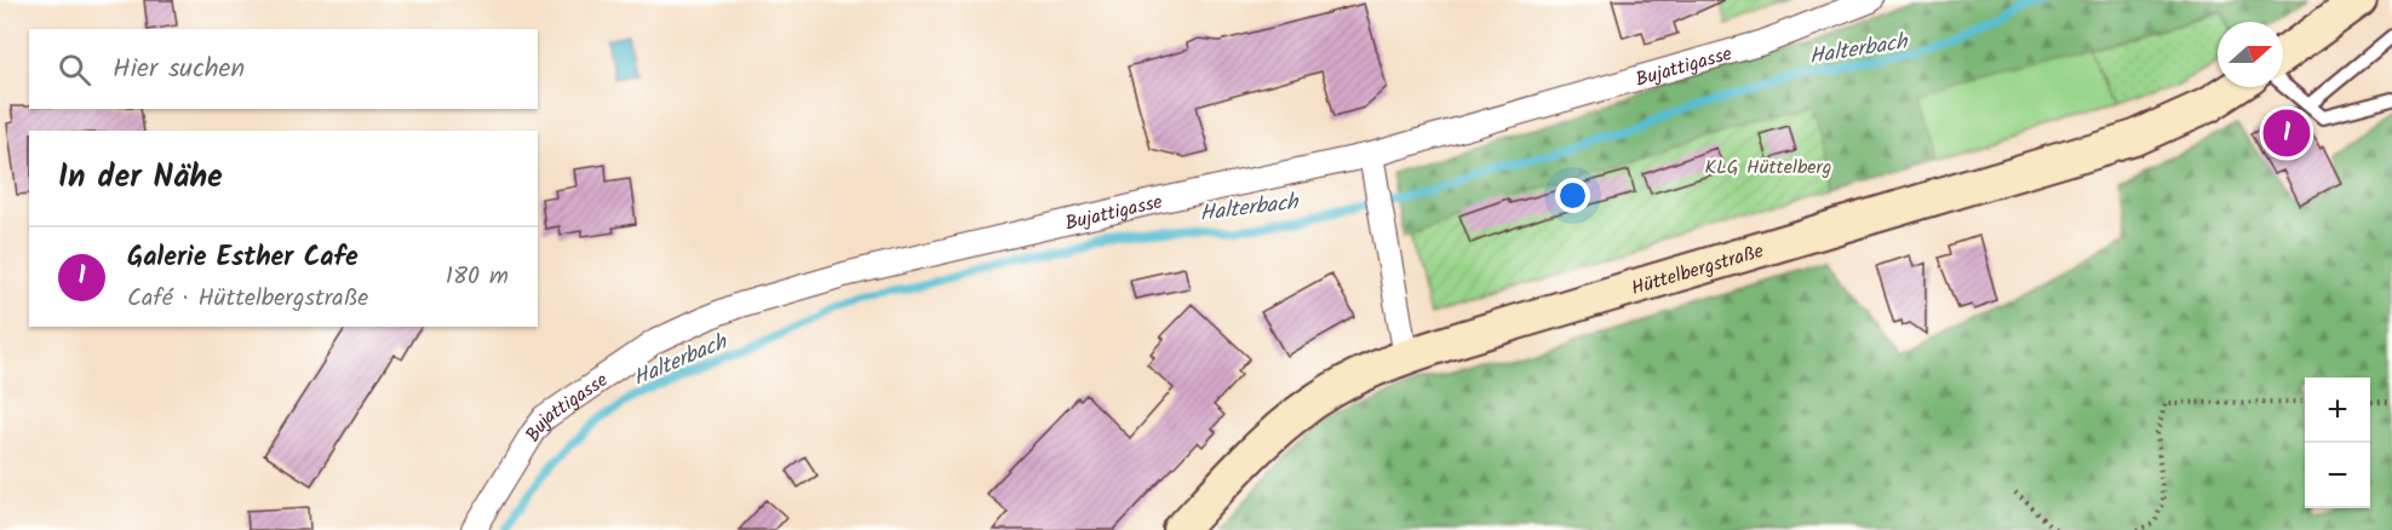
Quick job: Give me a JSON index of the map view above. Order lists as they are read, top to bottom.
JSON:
{
  "streets": {
    "main road": ["Hüttelbergstraße"],
    "street": ["Bujattigasse"]
  },
  "water": ["Halterbach"],
  "parks": ["KLG Hüttelberg"],
  "north": "right",
  "page": {
    "search": "Hier suchen",
    "pins": "1",
    "heading": "In der Nähe",
    "list": [
      {
        "mark": "1",
        "name": "Galerie Esther Cafe",
        "note": "Café · Hüttelbergstraße",
        "value": "180 m"
      }
    ],
    "map_buttons": ["+", "−"]
  }
}
